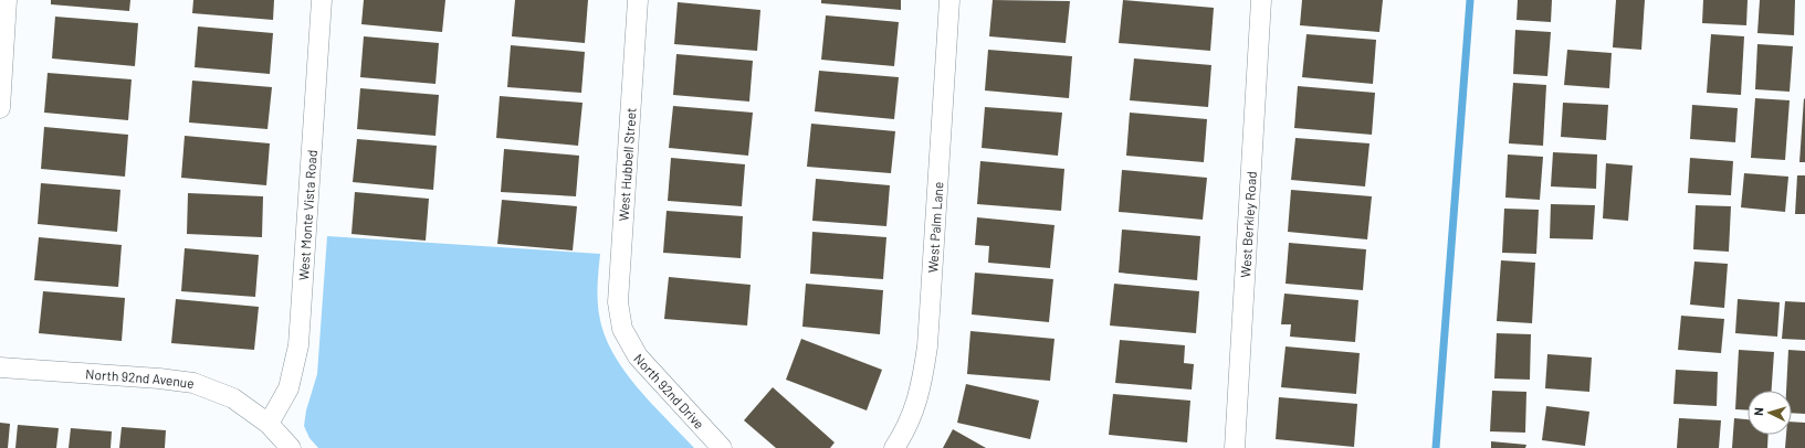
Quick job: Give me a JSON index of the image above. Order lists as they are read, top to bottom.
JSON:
{
  "streets": {
    "street": [
      "West Hubbell Street",
      "West Monte Vista Road",
      "West Berkley Road",
      "West Palm Lane",
      "North 92nd Avenue",
      "North 92nd Drive"
    ]
  },
  "crossings": [
    ["West Hubbell Street", "North 92nd Drive"],
    ["West Monte Vista Road", "North 92nd Avenue"]
  ],
  "north": "left"
}
